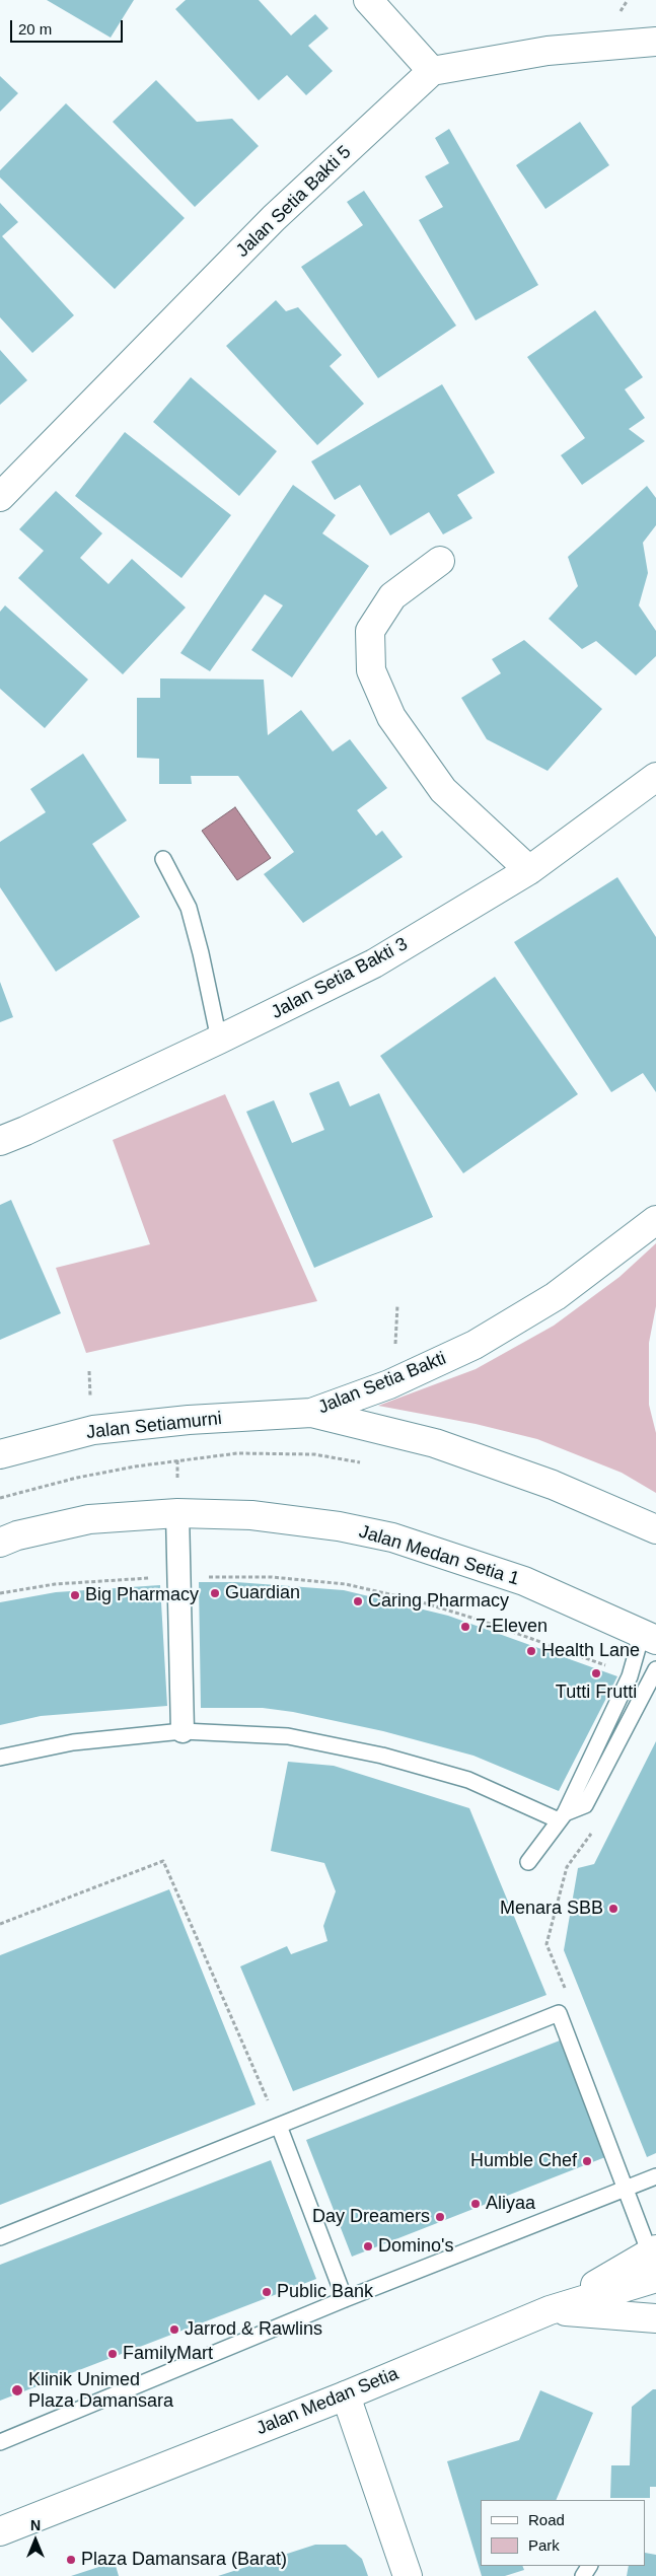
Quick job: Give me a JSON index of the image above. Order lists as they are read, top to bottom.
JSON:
{
  "streets": {
    "street": [
      "Jalan Setia Bakti 5",
      "Jalan Setia Bakti 3",
      "Jalan Setia Bakti",
      "Jalan Setiamurni",
      "Jalan Medan Setia 1",
      "Jalan Medan Setia"
    ]
  },
  "crossings": [
    ["Jalan Setia Bakti", "Jalan Setiamurni"]
  ],
  "places": [
    "Guardian",
    "Big Pharmacy",
    "Caring Pharmacy",
    "7-Eleven",
    "Health Lane",
    "Tutti Frutti",
    "Menara SBB",
    "Humble Chef",
    "Aliyaa",
    "Day Dreamers",
    "Domino's",
    "Public Bank",
    "Jarrod & Rawlins",
    "FamilyMart",
    "Klinik Unimed Plaza Damansara",
    "Plaza Damansara (Barat)"
  ],
  "legend": ["Road", "Park"],
  "scale_bar": "20 m",
  "north": "top"
}
